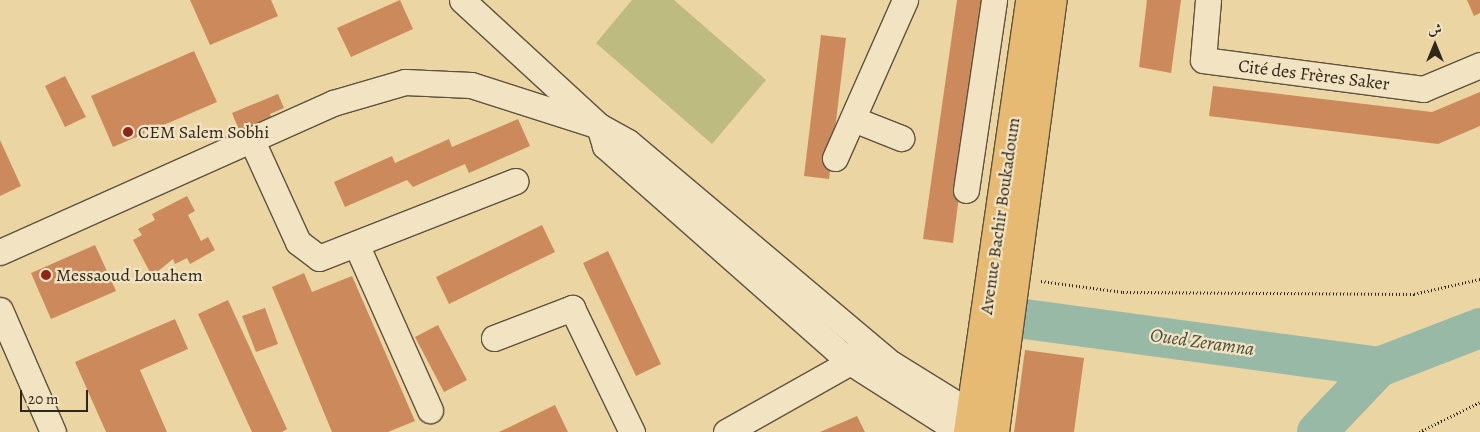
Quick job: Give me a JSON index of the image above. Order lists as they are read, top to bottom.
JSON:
{
  "streets": {
    "main road": ["Avenue Bachir Boukadoum"],
    "street": ["Cité des Frères Saker"]
  },
  "water": ["Oued Zeramna"],
  "places": ["CEM Salem Sobhi", "Messaoud Louahem"],
  "scale_bar": "20 m",
  "north": "top"
}
